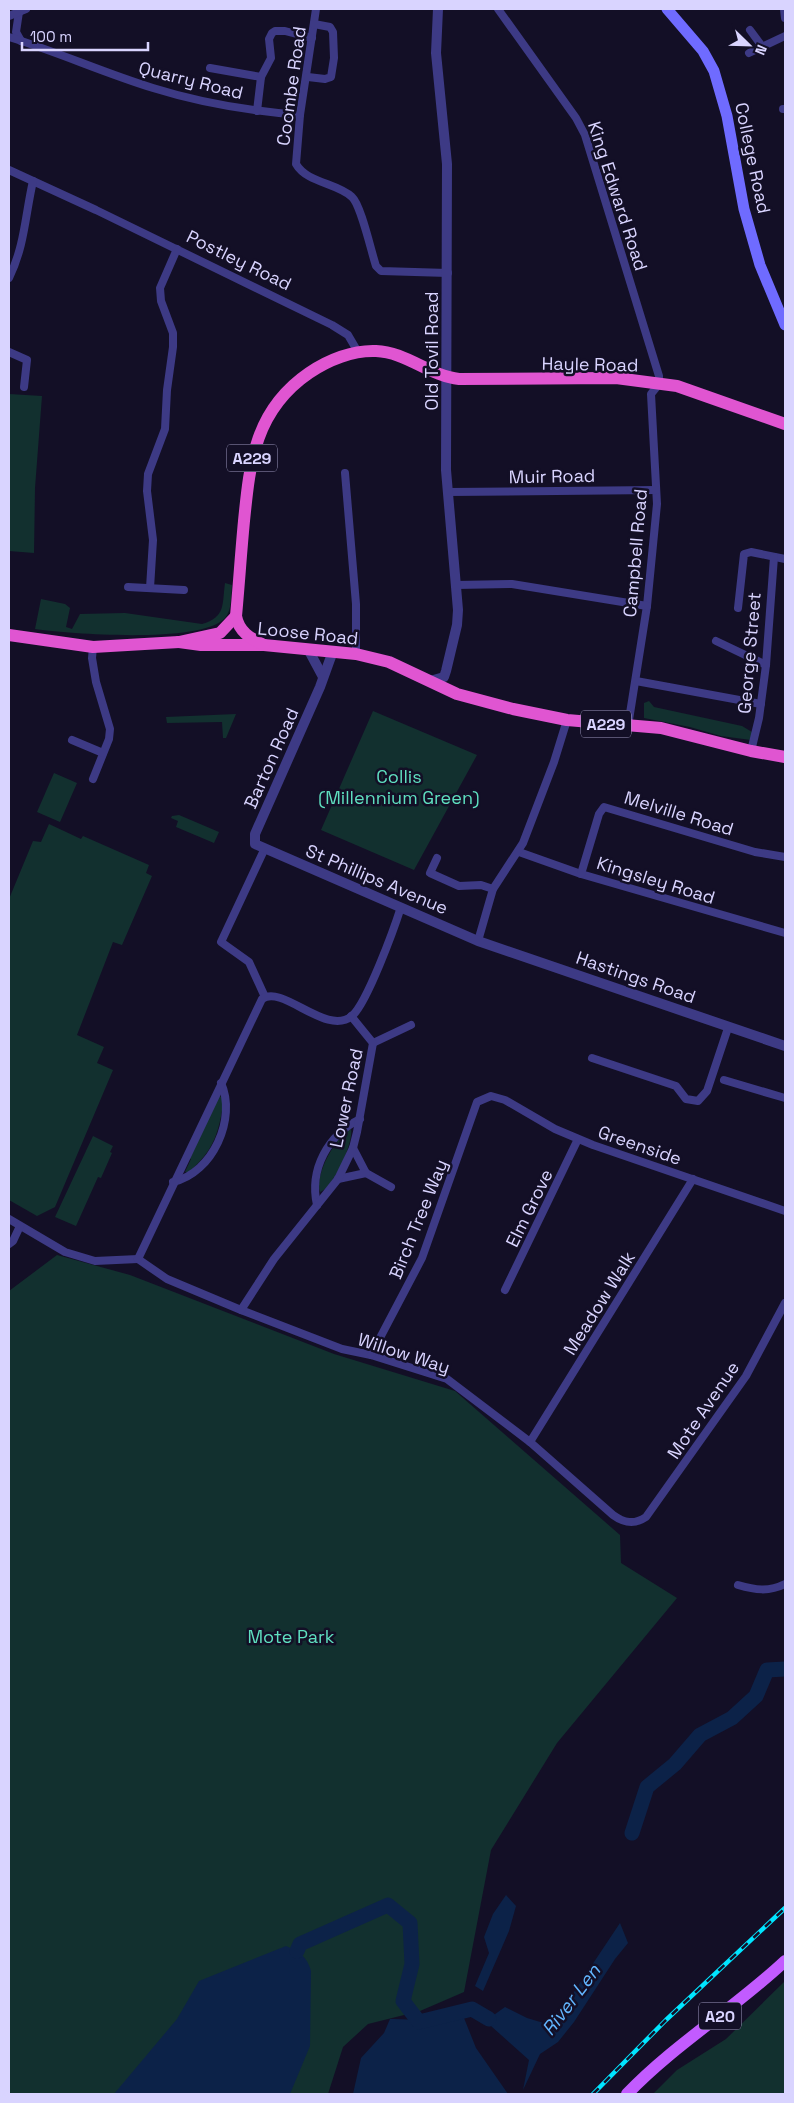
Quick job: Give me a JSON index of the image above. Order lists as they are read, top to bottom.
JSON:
{
  "streets": {
    "highway": ["Hayle Road", "A229", "Loose Road"],
    "main road": ["College Road", "A20"],
    "street": [
      "Quarry Road",
      "Coombe Road",
      "King Edward Road",
      "Postley Road",
      "Old Tovil Road",
      "Muir Road",
      "Campbell Road",
      "George Street",
      "Barton Road",
      "Melville Road",
      "St Phillips Avenue",
      "Kingsley Road",
      "Hastings Road",
      "Lower Road",
      "Greenside",
      "Elm Grove",
      "Birch Tree Way",
      "Meadow Walk",
      "Willow Way",
      "Mote Avenue"
    ]
  },
  "crossings": [
    ["Quarry Road", "Coombe Road"],
    ["Coombe Road", "Old Tovil Road"],
    ["King Edward Road", "Hayle Road"],
    ["King Edward Road", "Campbell Road"],
    ["Postley Road", "A229"],
    ["Old Tovil Road", "Hayle Road"],
    ["Old Tovil Road", "A229"],
    ["Old Tovil Road", "Muir Road"],
    ["Old Tovil Road", "Loose Road"],
    ["Hayle Road", "A229"],
    ["Hayle Road", "Campbell Road"],
    ["A229", "Campbell Road"],
    ["A229", "Loose Road"],
    ["A229", "George Street"],
    ["Muir Road", "Campbell Road"],
    ["Loose Road", "Barton Road"],
    ["Barton Road", "St Phillips Avenue"],
    ["Melville Road", "Kingsley Road"],
    ["St Phillips Avenue", "Hastings Road"],
    ["Lower Road", "Willow Way"],
    ["Greenside", "Elm Grove"],
    ["Greenside", "Birch Tree Way"],
    ["Greenside", "Meadow Walk"],
    ["Birch Tree Way", "Willow Way"],
    ["Meadow Walk", "Willow Way"],
    ["Willow Way", "Mote Avenue"]
  ],
  "water": ["River Len"],
  "parks": ["Collis (Millennium Green)", "Mote Park"],
  "scale_bar": "100 m",
  "north": "bottom right"
}
